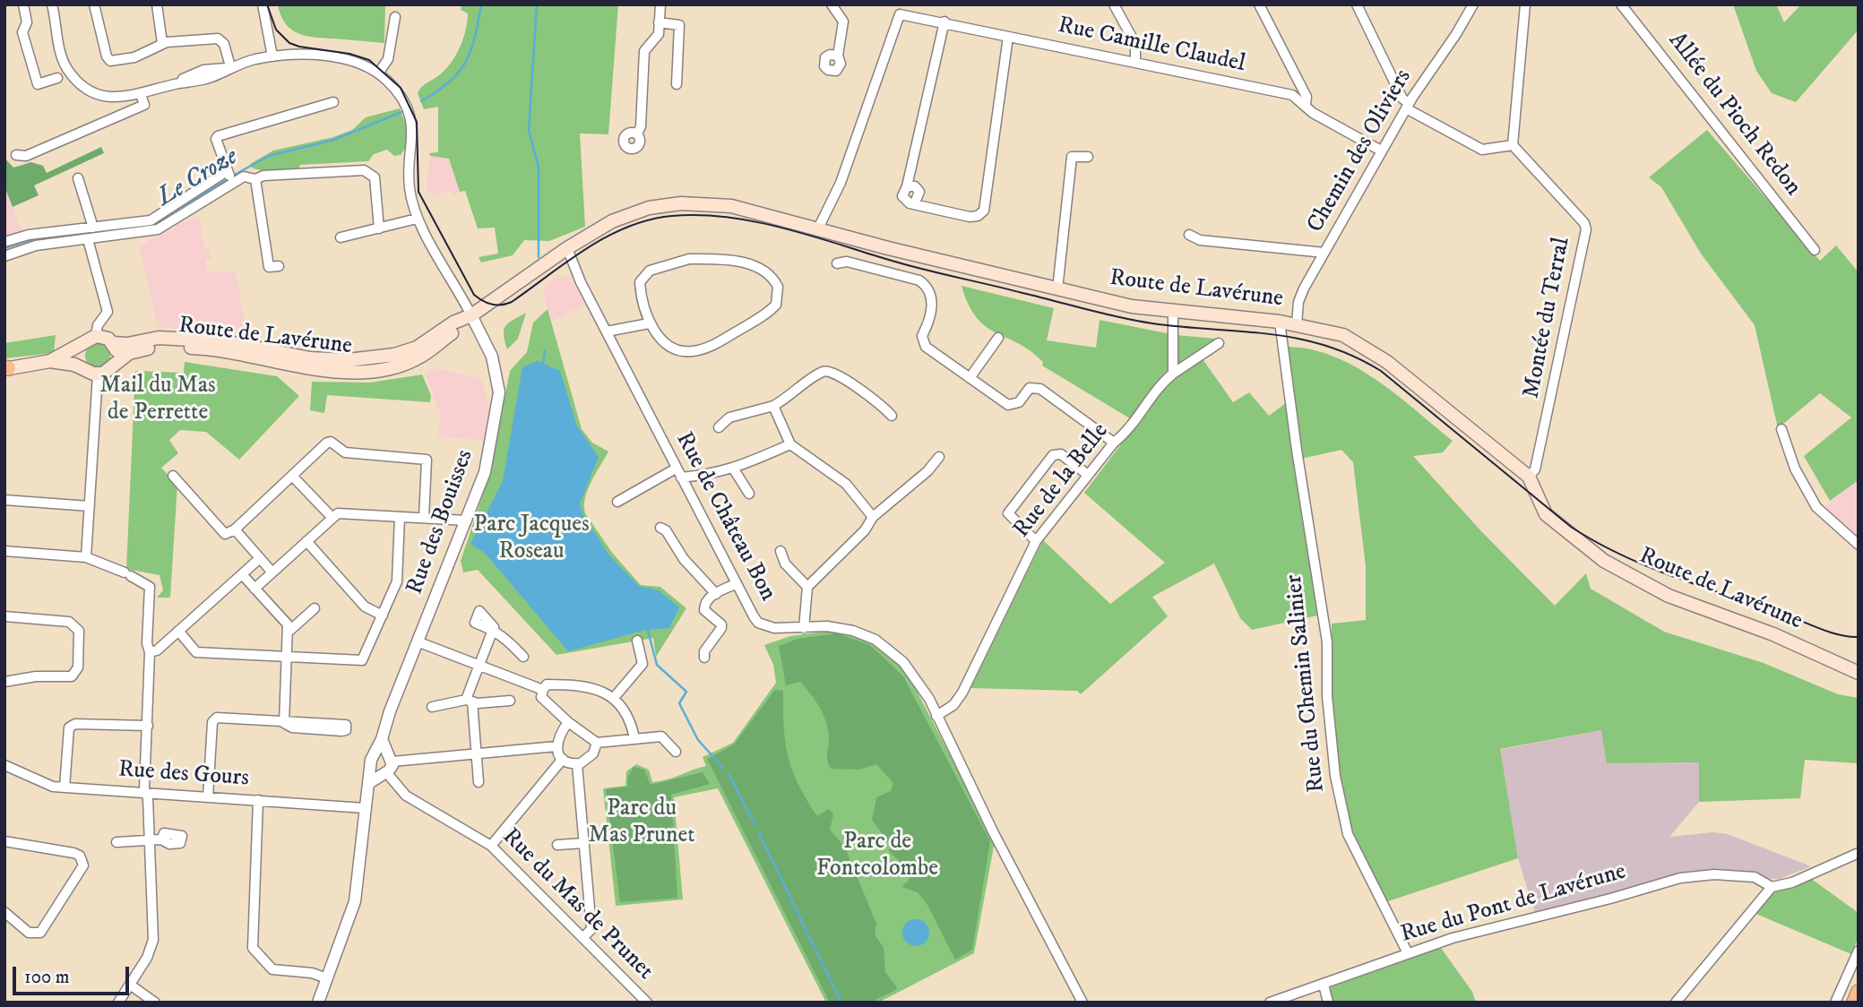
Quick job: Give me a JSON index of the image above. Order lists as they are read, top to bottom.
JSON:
{
  "streets": {
    "main road": ["Route de Lavérune"],
    "street": [
      "Rue Camille Claudel",
      "Allée du Pioch Redon",
      "Chemin des Oliviers",
      "Montée du Terral",
      "Rue de la Belle",
      "Rue de Château Bon",
      "Rue des Bouisses",
      "Rue du Chemin Salinier",
      "Rue des Gours",
      "Rue du Pont de Lavérune",
      "Rue du Mas de Prunet"
    ]
  },
  "crossings": [
    ["Rue Camille Claudel", "Chemin des Oliviers"],
    ["Chemin des Oliviers", "Route de Lavérune"],
    ["Route de Lavérune", "Montée du Terral"],
    ["Route de Lavérune", "Rue de Château Bon"],
    ["Route de Lavérune", "Rue des Bouisses"],
    ["Route de Lavérune", "Rue du Chemin Salinier"],
    ["Rue de la Belle", "Rue de Château Bon"],
    ["Rue du Chemin Salinier", "Rue du Pont de Lavérune"]
  ],
  "water": ["Le Croze"],
  "parks": [
    "Mail du Mas de Perrette",
    "Parc Jacques Roseau",
    "Parc du Mas Prunet",
    "Parc de Fontcolombe"
  ],
  "scale_bar": "100 m"
}
